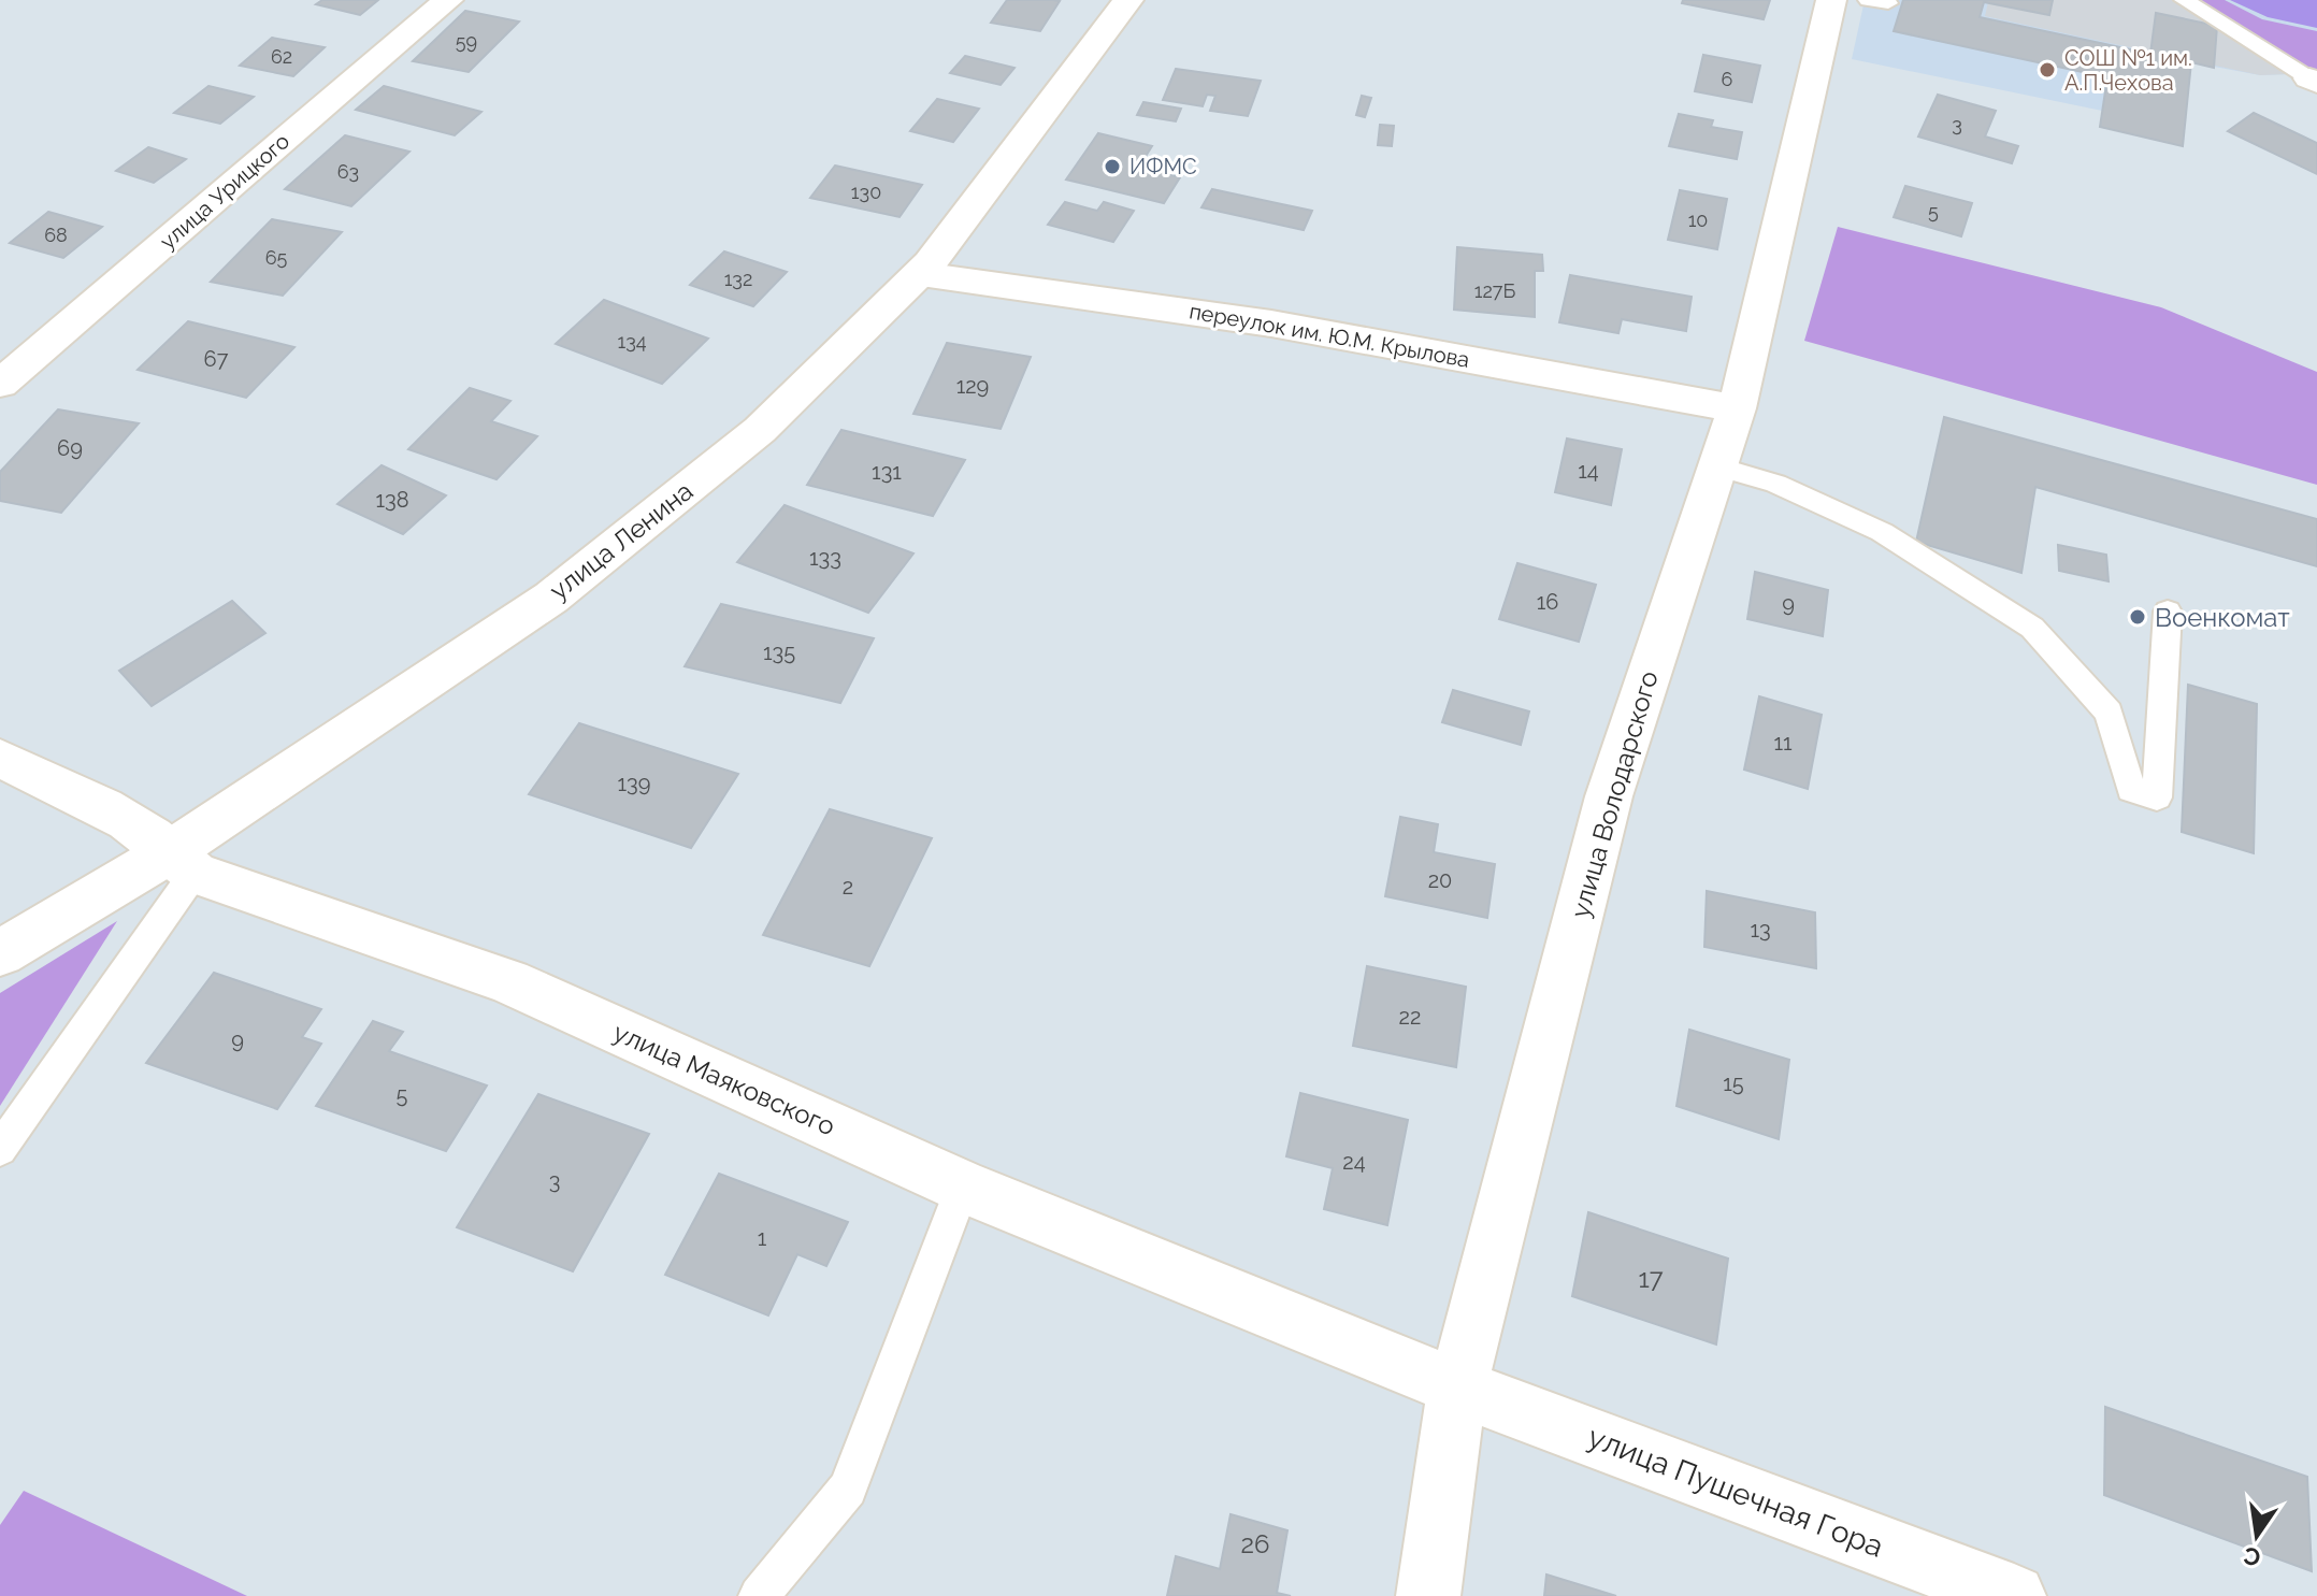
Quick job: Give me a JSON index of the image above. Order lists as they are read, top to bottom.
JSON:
{
  "streets": {
    "street": [
      "улица Урицкого",
      "переулок им. Ю.М. Крылова",
      "улица Ленина",
      "улица Володарского",
      "улица Маяковского",
      "улица Пушечная Гора"
    ]
  },
  "crossings": [
    ["переулок им. Ю.М. Крылова", "улица Ленина"],
    ["переулок им. Ю.М. Крылова", "улица Володарского"],
    ["улица Ленина", "улица Маяковского"],
    ["улица Володарского", "улица Маяковского"],
    ["улица Володарского", "улица Пушечная Гора"],
    ["улица Маяковского", "улица Пушечная Гора"]
  ],
  "places": ["СОШ №1 им. А.П.Чехова", "ИФМС", "Военкомат"],
  "house_numbers": [
    "59",
    "62",
    "6",
    "3",
    "63",
    "130",
    "5",
    "10",
    "68",
    "65",
    "132",
    "127Б",
    "134",
    "67",
    "129",
    "69",
    "14",
    "131",
    "138",
    "133",
    "16",
    "9",
    "135",
    "11",
    "139",
    "20",
    "2",
    "13",
    "22",
    "9",
    "15",
    "5",
    "24",
    "3",
    "1",
    "17",
    "26"
  ],
  "north": "bottom"
}
